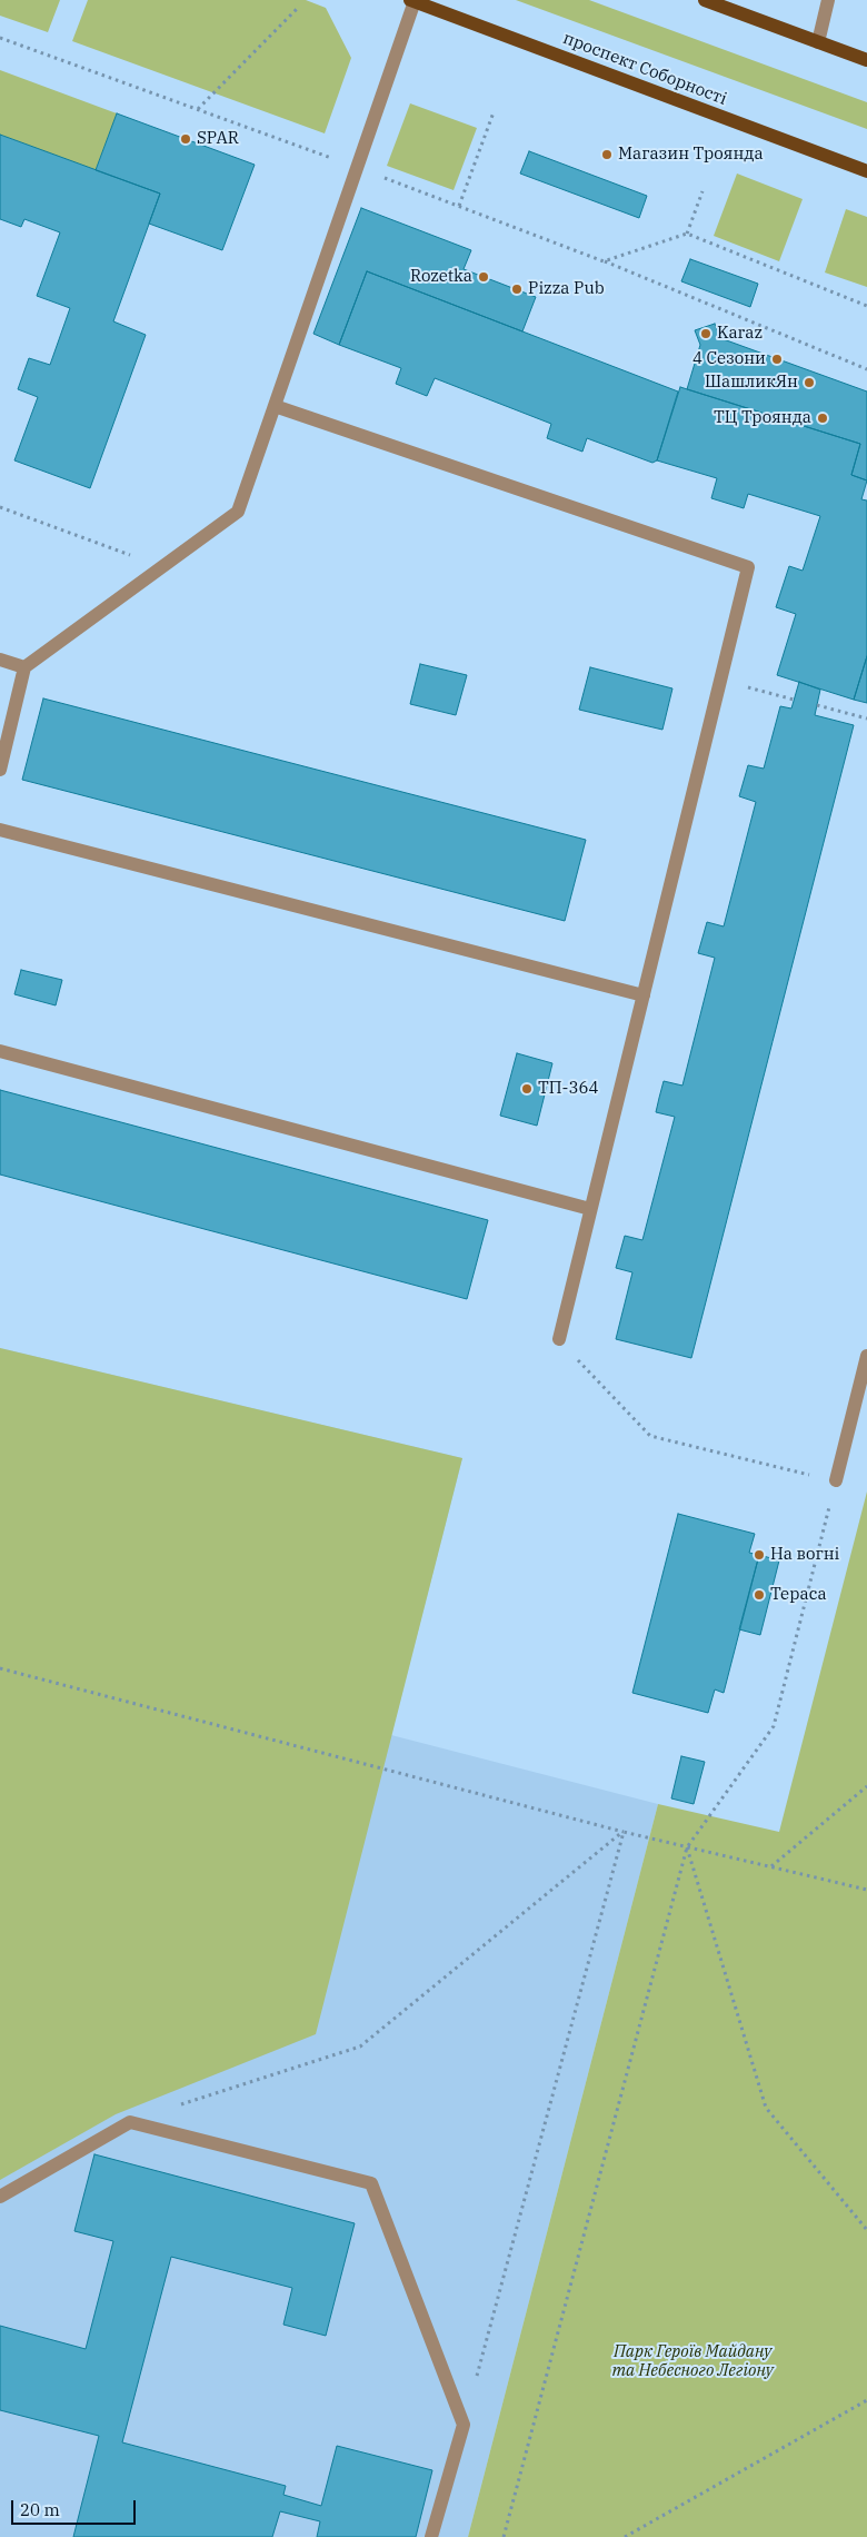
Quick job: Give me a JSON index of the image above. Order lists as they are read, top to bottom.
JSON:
{
  "streets": {
    "main road": ["проспект Соборності"]
  },
  "parks": ["Парк Героїв Майдану та Небесного Легіону"],
  "places": [
    "SPAR",
    "Магазин Троянда",
    "Rozetka",
    "Pizza Pub",
    "Karaz",
    "4 Сезони",
    "ШашликЯн",
    "ТЦ Троянда",
    "ТП-364",
    "На вогні",
    "Тераса"
  ],
  "scale_bar": "20 m"
}
